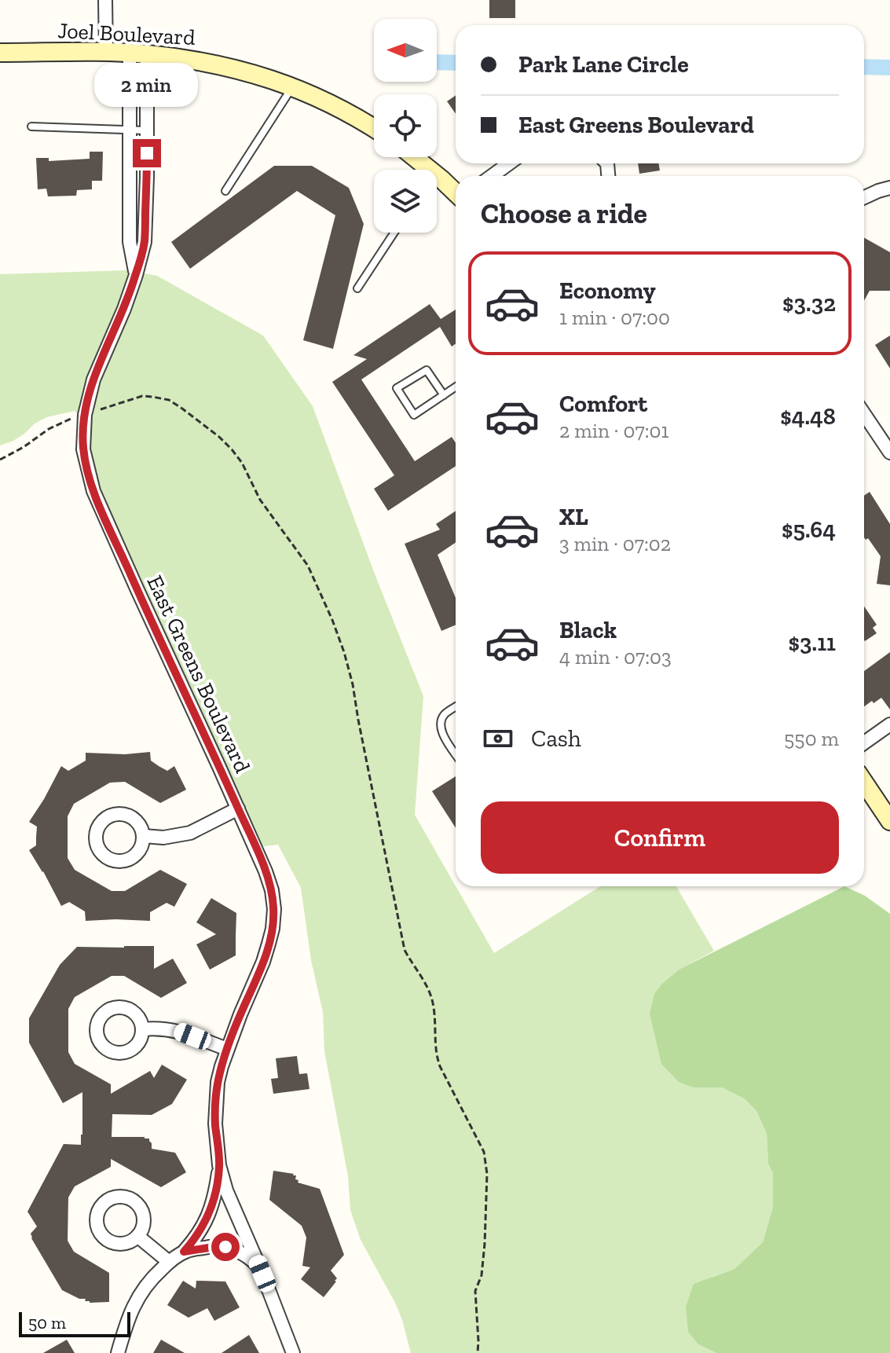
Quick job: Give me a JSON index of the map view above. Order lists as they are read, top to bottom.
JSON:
{
  "streets": {
    "main road": ["Joel Boulevard"],
    "street": ["East Greens Boulevard"]
  },
  "crossings": [
    ["Joel Boulevard", "East Greens Boulevard"]
  ],
  "scale_bar": "50 m",
  "north": "left",
  "page": {
    "banner": ["Park Lane Circle", "East Greens Boulevard"],
    "bubble": "2 min",
    "heading": "Choose a ride",
    "list": [
      {
        "name": "Economy",
        "note": "1 min · 07:00",
        "value": "$3.32"
      },
      {
        "name": "Comfort",
        "note": "2 min · 07:01",
        "value": "$4.48"
      },
      {
        "name": "XL",
        "note": "3 min · 07:02",
        "value": "$5.64"
      },
      {
        "name": "Black",
        "note": "4 min · 07:03",
        "value": "$3.11"
      }
    ],
    "pay": ["Cash", "550 m"],
    "buttons": "Confirm",
    "scale": "50 m"
  }
}
